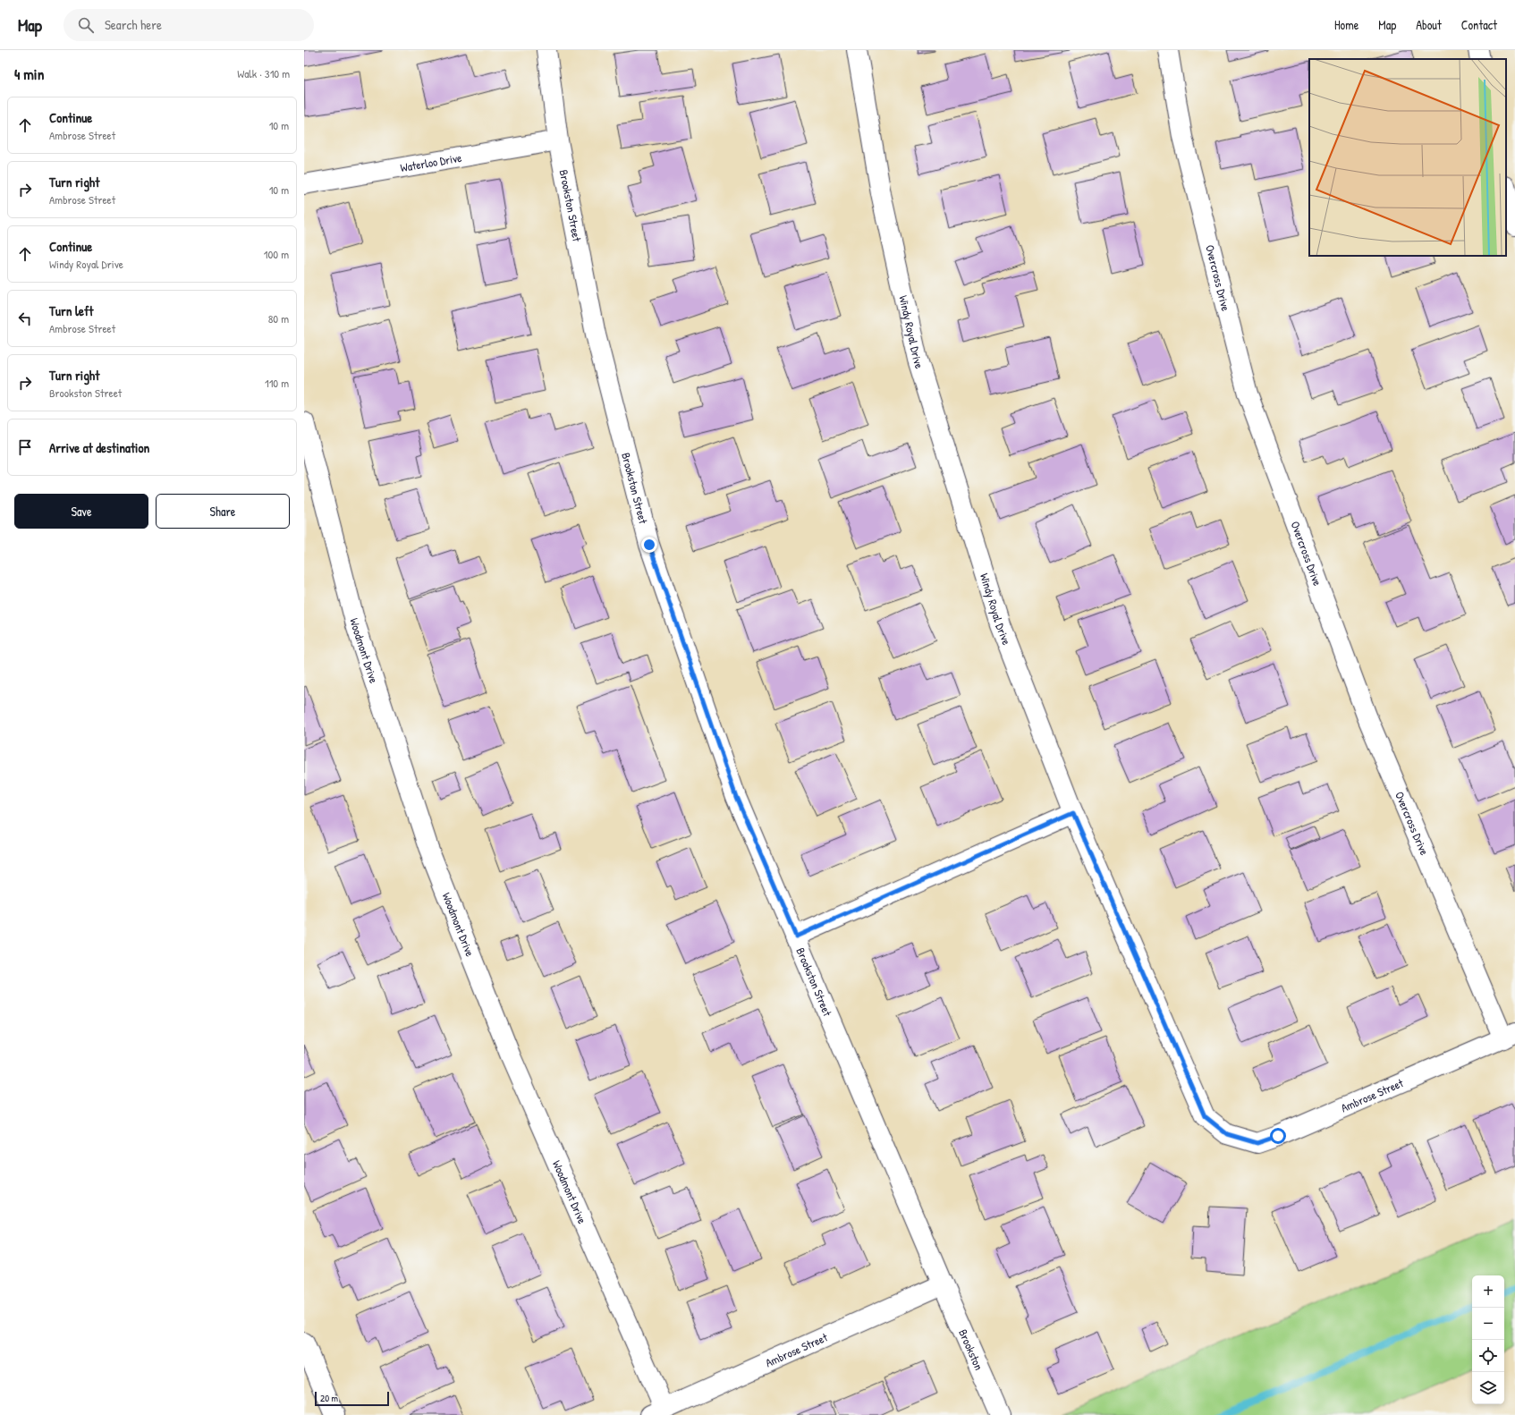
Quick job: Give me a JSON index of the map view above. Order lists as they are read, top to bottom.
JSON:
{
  "streets": {
    "street": [
      "Waterloo Drive",
      "Brookston Street",
      "Overcross Drive",
      "Windy Royal Drive",
      "Woodmont Drive",
      "Ambrose Street",
      "Brookston"
    ]
  },
  "crossings": [
    ["Waterloo Drive", "Brookston Street"],
    ["Brookston Street", "Ambrose Street"],
    ["Brookston Street", "Brookston"],
    ["Overcross Drive", "Ambrose Street"],
    ["Windy Royal Drive", "Ambrose Street"],
    ["Woodmont Drive", "Ambrose Street"],
    ["Ambrose Street", "Brookston"]
  ],
  "scale_bar": "20 m",
  "page": {
    "header": "Map",
    "search": "Search here",
    "nav": [
      "Home",
      "Map",
      "About",
      "Contact"
    ],
    "heading": ["4 min", "Walk · 310 m"],
    "list": [
      ["Continue", "Ambrose Street", "10 m"],
      ["Turn right", "Ambrose Street", "10 m"],
      ["Continue", "Windy Royal Drive", "100 m"],
      ["Turn left", "Ambrose Street", "80 m"],
      ["Turn right", "Brookston Street", "110 m"],
      "Arrive at destination"
    ],
    "buttons": ["Save", "Share"],
    "map_buttons": ["+", "−"],
    "scale": "20 m"
  }
}
